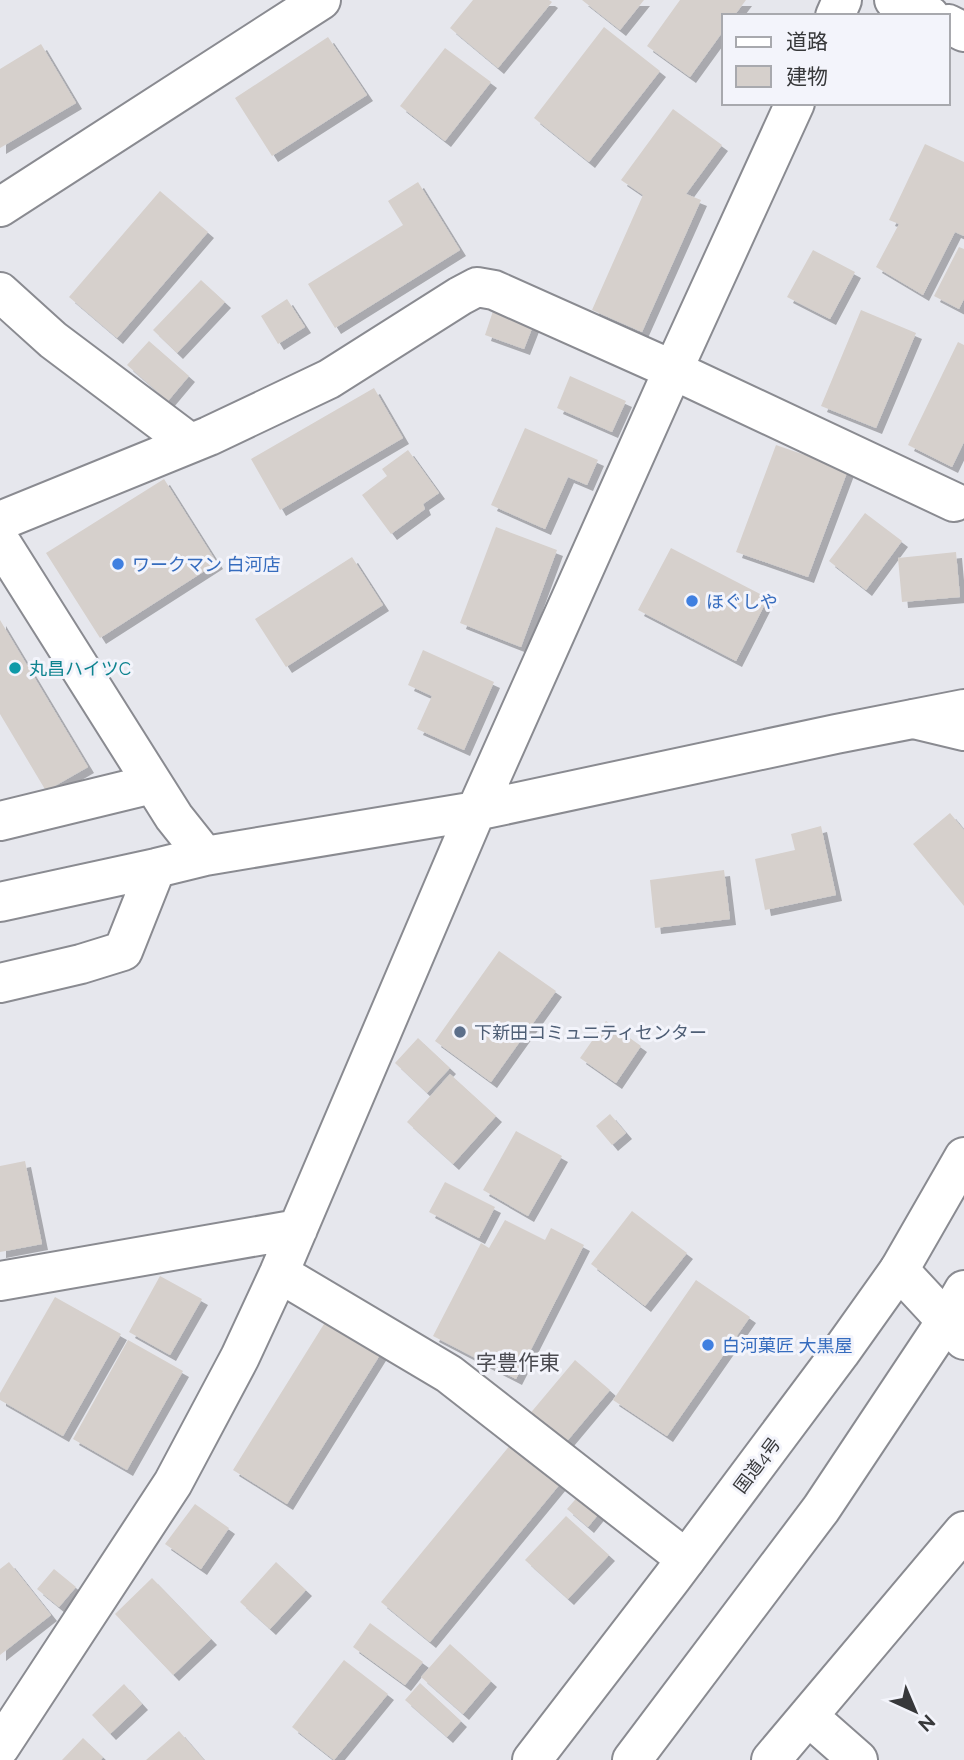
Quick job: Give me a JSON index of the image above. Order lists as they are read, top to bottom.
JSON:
{
  "streets": {
    "main road": ["国道4号"]
  },
  "districts": ["字豊作東"],
  "places": [
    "ワークマン 白河店",
    "ほぐしや",
    "丸昌ハイツC",
    "下新田コミュニティセンター",
    "白河菓匠 大黒屋"
  ],
  "legend": ["道路", "建物"],
  "north": "bottom right"
}
